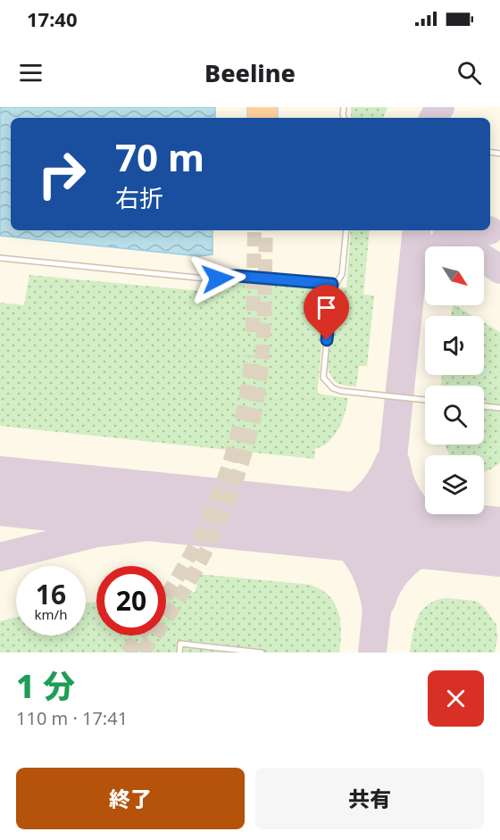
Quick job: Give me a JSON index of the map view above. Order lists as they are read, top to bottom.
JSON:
{
  "north": "bottom right",
  "page": {
    "status": "17:40",
    "header": "Beeline",
    "turn": ["70 m", "右折"],
    "speed": "16 km/h",
    "limit": "20",
    "heading": ["1 分", "110 m · 17:41"],
    "buttons": ["終了", "共有"]
  }
}
